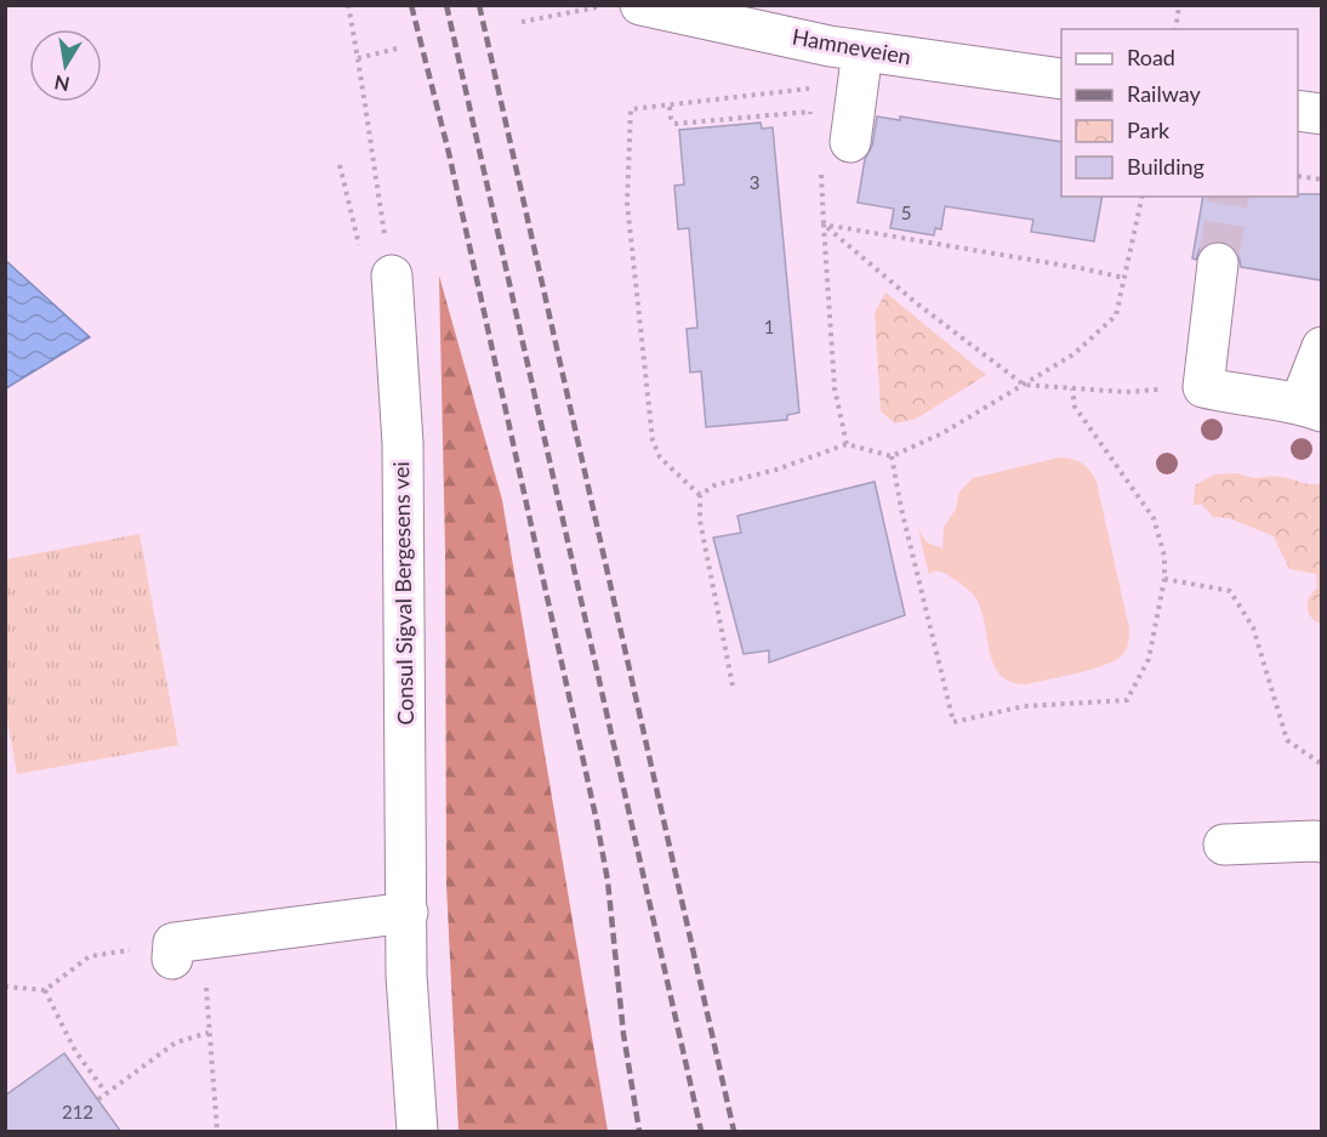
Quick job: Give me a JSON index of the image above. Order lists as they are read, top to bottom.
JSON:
{
  "streets": {
    "street": ["Hamneveien", "Consul Sigval Bergesens vei"]
  },
  "house_numbers": [
    "3",
    "5",
    "1",
    "212"
  ],
  "legend": [
    "Road",
    "Railway",
    "Park",
    "Building"
  ],
  "north": "bottom"
}
